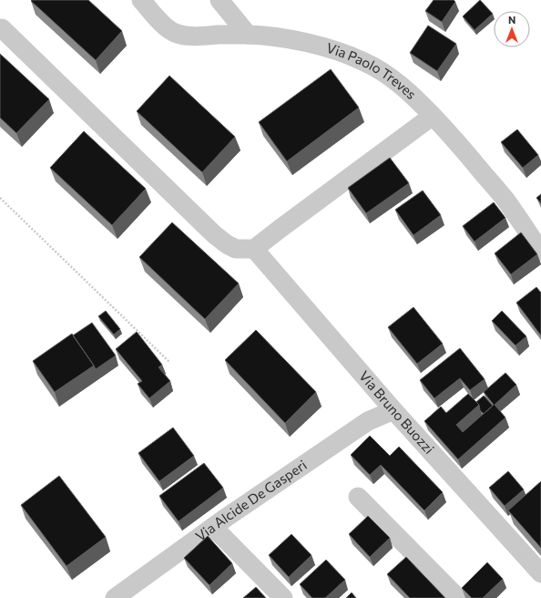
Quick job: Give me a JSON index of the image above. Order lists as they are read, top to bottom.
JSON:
{
  "streets": {
    "street": ["Via Paolo Treves", "Via Bruno Buozzi", "Via Alcide De Gasperi"]
  },
  "crossings": [
    ["Via Bruno Buozzi", "Via Alcide De Gasperi"]
  ],
  "north": "top"
}
